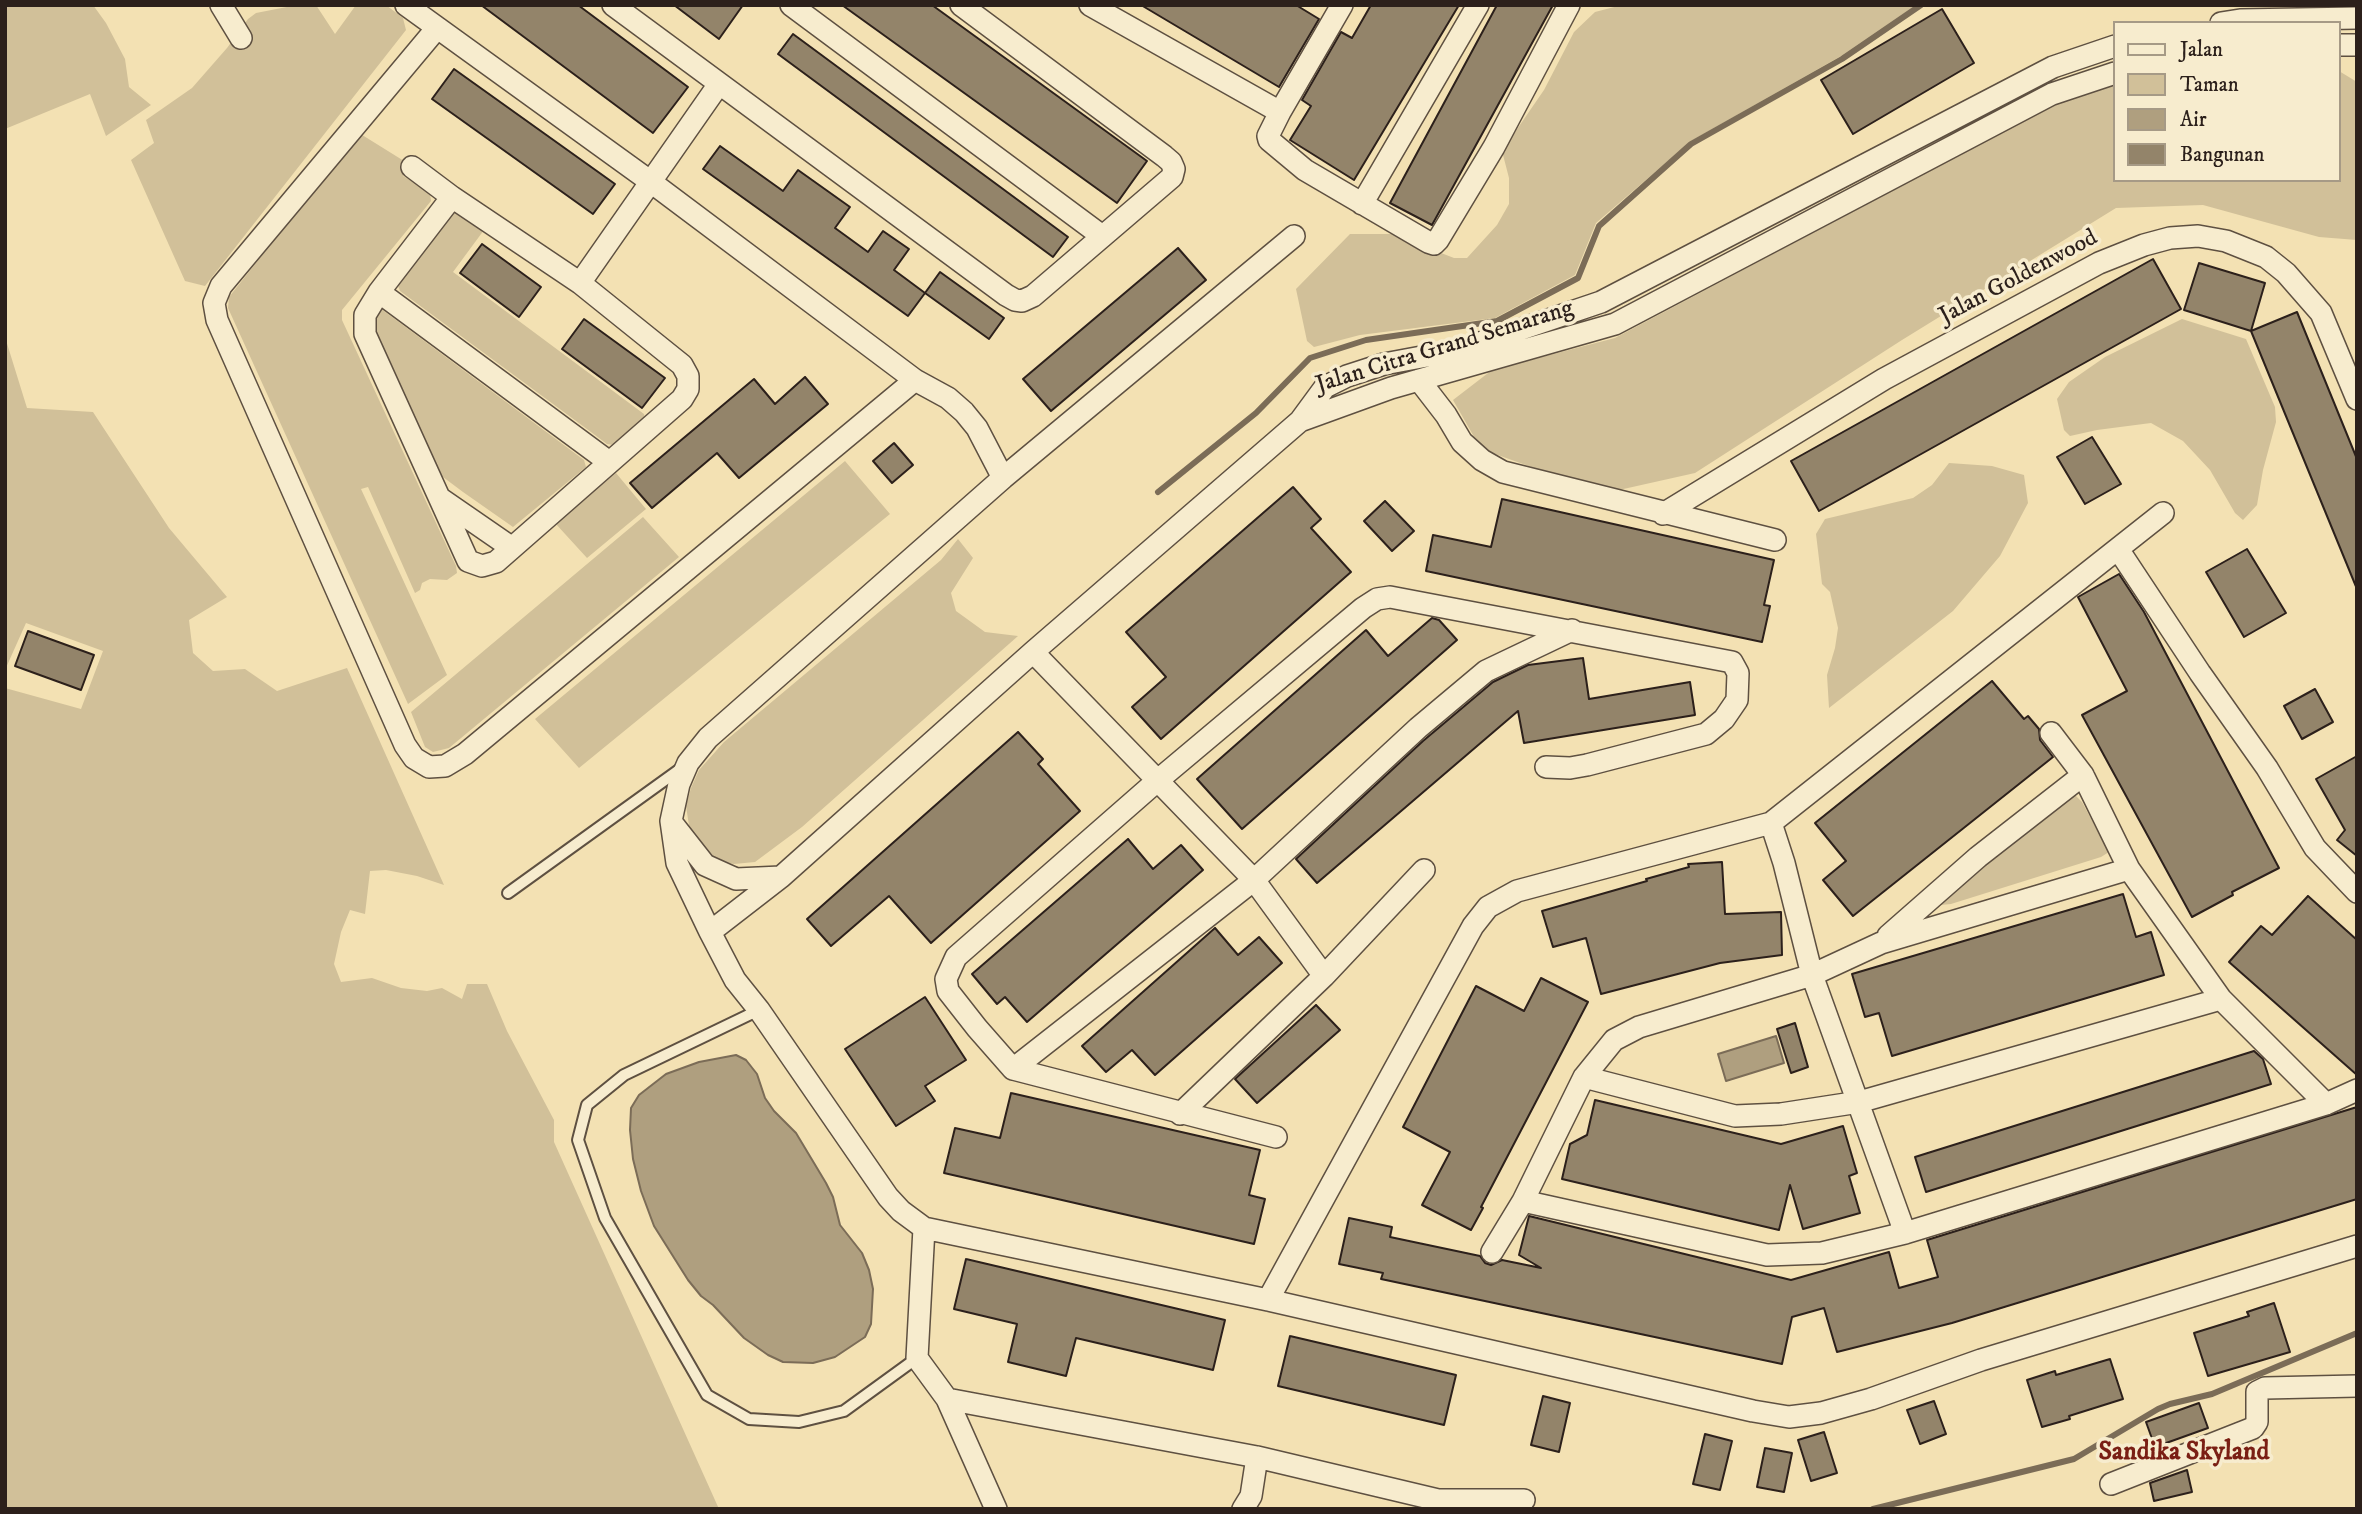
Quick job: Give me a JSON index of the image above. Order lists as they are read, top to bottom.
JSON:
{
  "streets": {
    "street": ["Jalan Goldenwood", "Jalan Citra Grand Semarang"]
  },
  "districts": ["Sandika Skyland"],
  "legend": [
    "Jalan",
    "Taman",
    "Air",
    "Bangunan"
  ]
}
